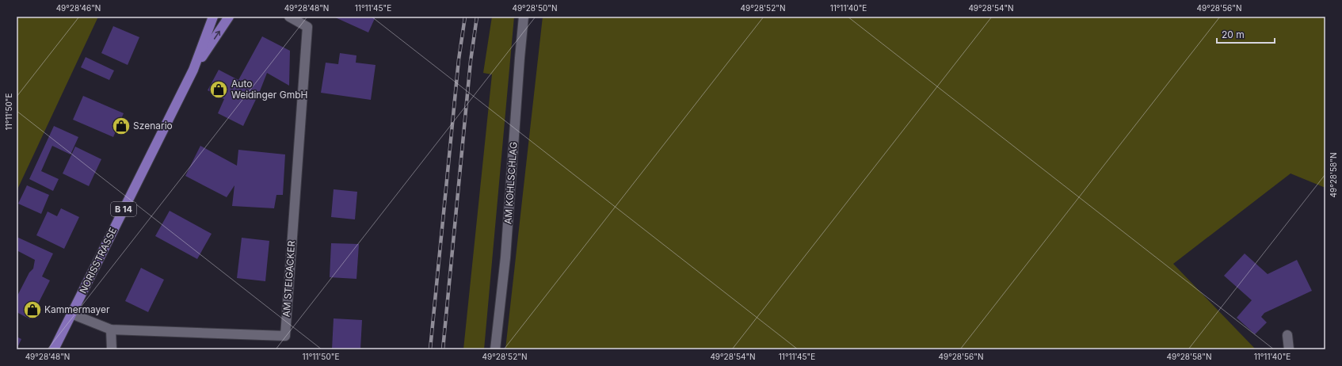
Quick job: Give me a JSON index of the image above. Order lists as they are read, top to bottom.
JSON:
{
  "streets": {
    "main road": ["B 14", "NORISSTRASSE"],
    "street": ["AM KOHLSCHLAG", "AM STEIGACKER"]
  },
  "crossings": [
    ["NORISSTRASSE", "AM STEIGACKER"]
  ],
  "places": {
    "shop": ["Auto Weidinger GmbH", "Szenario", "Kammermayer"]
  },
  "scale_bar": "20 m",
  "coordinates": [
    "49°28'46\"N",
    "49°28'48\"N",
    "11°11'45\"E",
    "49°28'50\"N",
    "49°28'52\"N",
    "11°11'40\"E",
    "49°28'54\"N",
    "49°28'56\"N",
    "11°11'50\"E",
    "49°28'58\"N"
  ]
}
